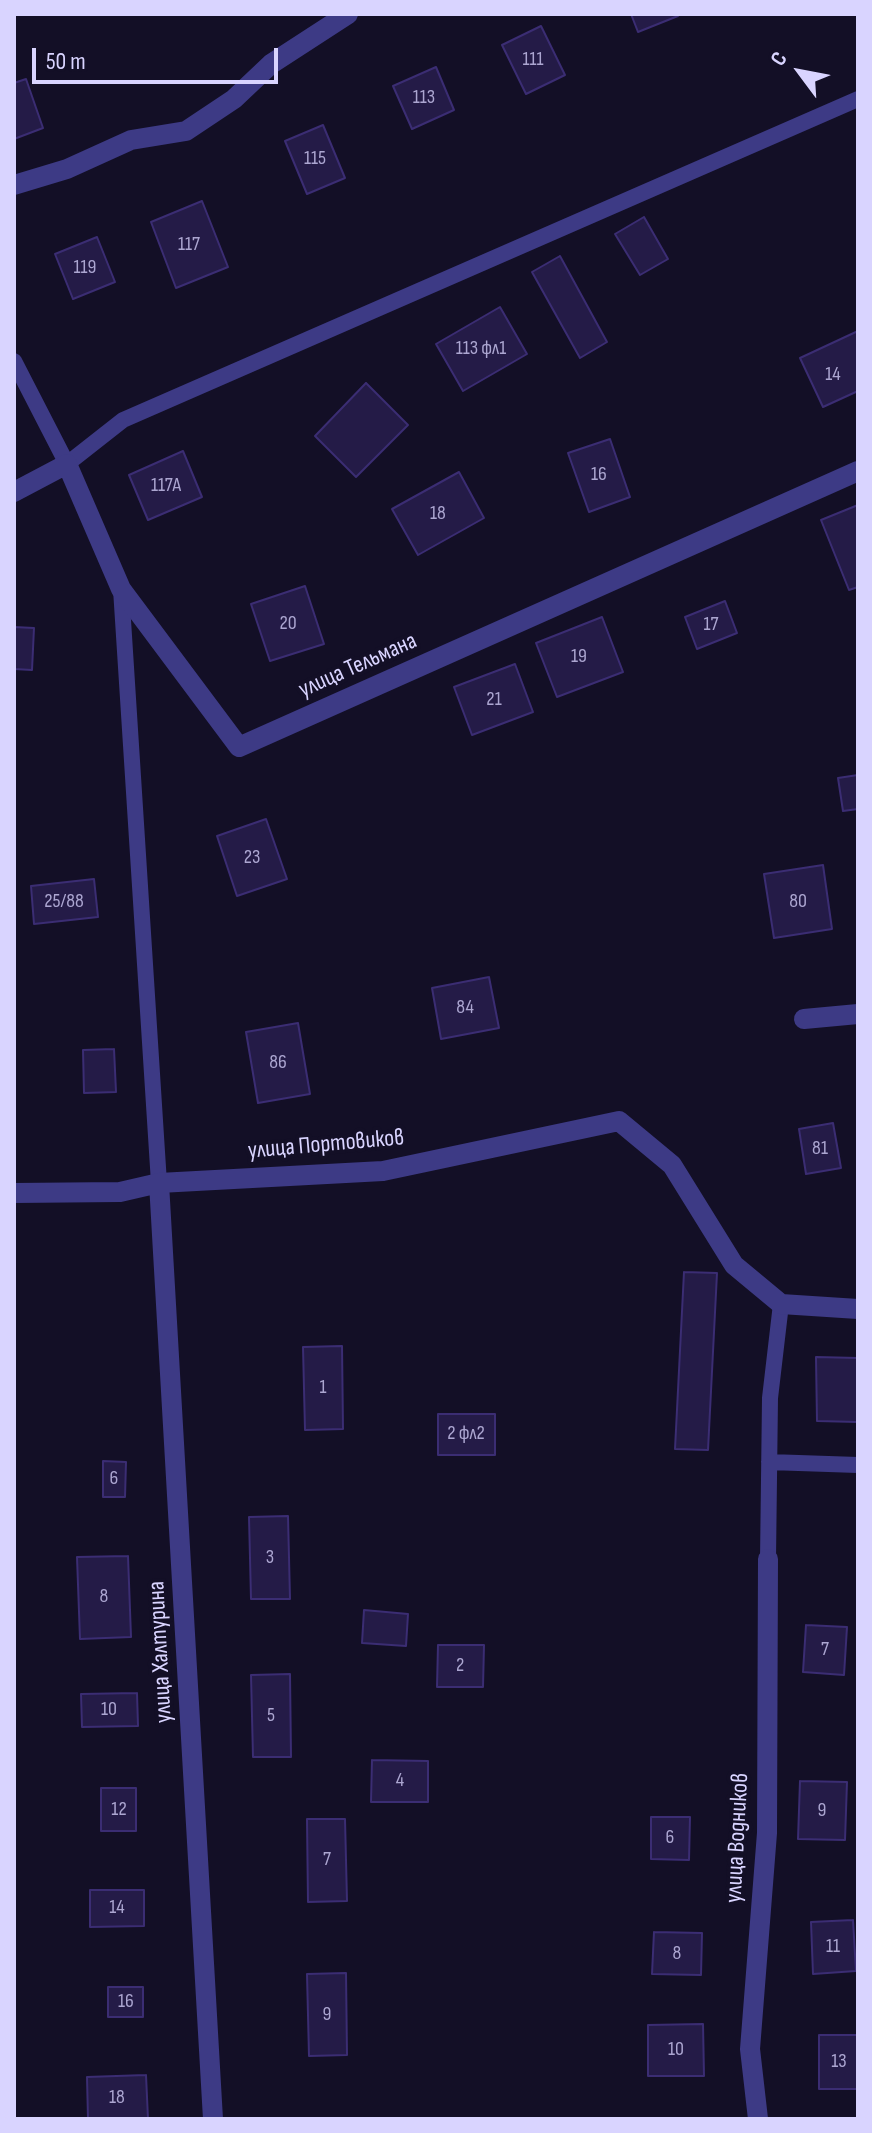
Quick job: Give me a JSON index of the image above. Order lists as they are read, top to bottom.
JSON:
{
  "streets": {
    "street": [
      "улица Тельмана",
      "улица Портовиков",
      "улица Халтурина",
      "улица Водников"
    ]
  },
  "crossings": [
    ["улица Портовиков", "улица Халтурина"]
  ],
  "house_numbers": [
    "111",
    "113",
    "115",
    "117",
    "119",
    "113 фл1",
    "14",
    "16",
    "117А",
    "18",
    "20",
    "17",
    "19",
    "21",
    "23",
    "25/88",
    "80",
    "84",
    "86",
    "81",
    "1",
    "2 фл2",
    "6",
    "3",
    "8",
    "7",
    "2",
    "10",
    "5",
    "4",
    "12",
    "9",
    "6",
    "7",
    "14",
    "11",
    "8",
    "16",
    "9",
    "10",
    "13",
    "18"
  ],
  "scale_bar": "50 m",
  "north": "top left"
}
